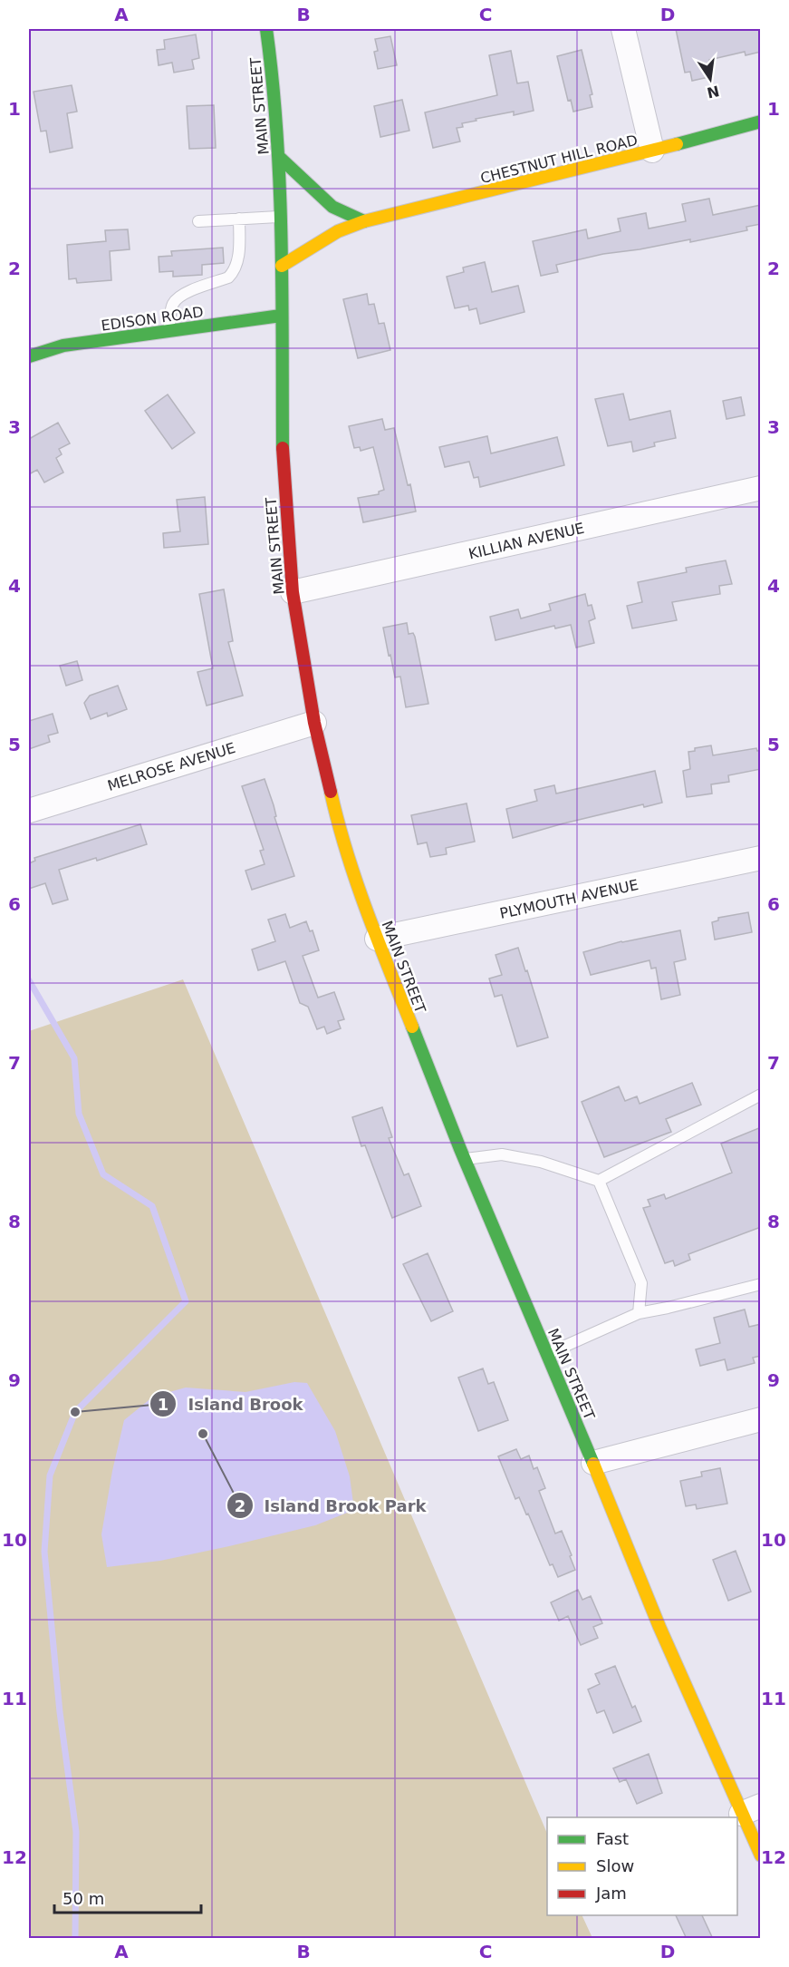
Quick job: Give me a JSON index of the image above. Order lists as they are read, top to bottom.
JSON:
{
  "streets": {
    "main road": ["MAIN STREET", "CHESTNUT HILL ROAD", "EDISON ROAD"],
    "street": ["KILLIAN AVENUE", "MELROSE AVENUE", "PLYMOUTH AVENUE"]
  },
  "crossings": [
    ["MAIN STREET", "CHESTNUT HILL ROAD"],
    ["MAIN STREET", "EDISON ROAD"],
    ["MAIN STREET", "KILLIAN AVENUE"],
    ["MAIN STREET", "MELROSE AVENUE"],
    ["MAIN STREET", "PLYMOUTH AVENUE"]
  ],
  "places": ["Island Brook", "Island Brook Park"],
  "legend": ["Fast", "Slow", "Jam"],
  "scale_bar": "50 m",
  "north": "bottom",
  "grid": {
    "columns": [
      "A",
      "B",
      "C",
      "D"
    ],
    "rows": [
      "1",
      "2",
      "3",
      "4",
      "5",
      "6",
      "7",
      "8",
      "9",
      "10",
      "11",
      "12"
    ]
  }
}
